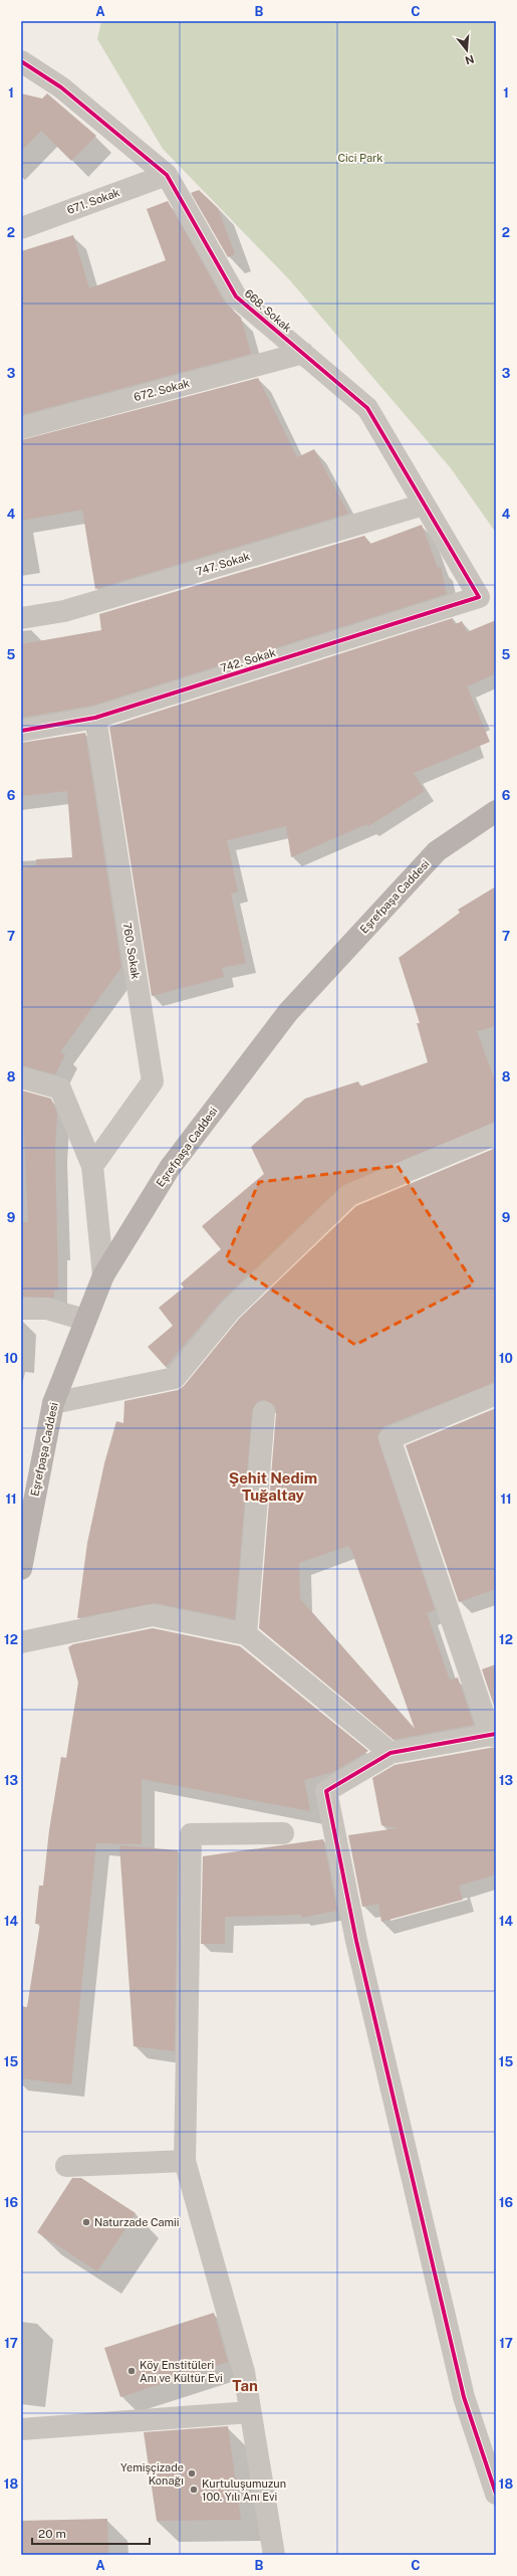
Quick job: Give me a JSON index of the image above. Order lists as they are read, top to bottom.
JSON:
{
  "streets": {
    "main road": ["Eşrefpaşa Caddesi"],
    "street": [
      "671. Sokak",
      "668. Sokak",
      "672. Sokak",
      "747. Sokak",
      "742. Sokak",
      "760. Sokak"
    ]
  },
  "crossings": [
    ["671. Sokak", "668. Sokak"],
    ["668. Sokak", "672. Sokak"],
    ["668. Sokak", "747. Sokak"],
    ["668. Sokak", "742. Sokak"],
    ["742. Sokak", "760. Sokak"]
  ],
  "districts": ["Şehit Nedim Tuğaltay", "Tan"],
  "parks": ["Cici Park"],
  "places": [
    "Naturzade Camii",
    "Köy Enstitüleri Anı ve Kültür Evi",
    "Yemişçizade Konağı",
    "Kurtuluşumuzun 100. Yılı Anı Evi"
  ],
  "scale_bar": "20 m",
  "north": "bottom",
  "grid": {
    "columns": ["A", "B", "C"],
    "rows": [
      "1",
      "2",
      "3",
      "4",
      "5",
      "6",
      "7",
      "8",
      "9",
      "10",
      "11",
      "12",
      "13",
      "14",
      "15",
      "16",
      "17",
      "18"
    ]
  }
}
